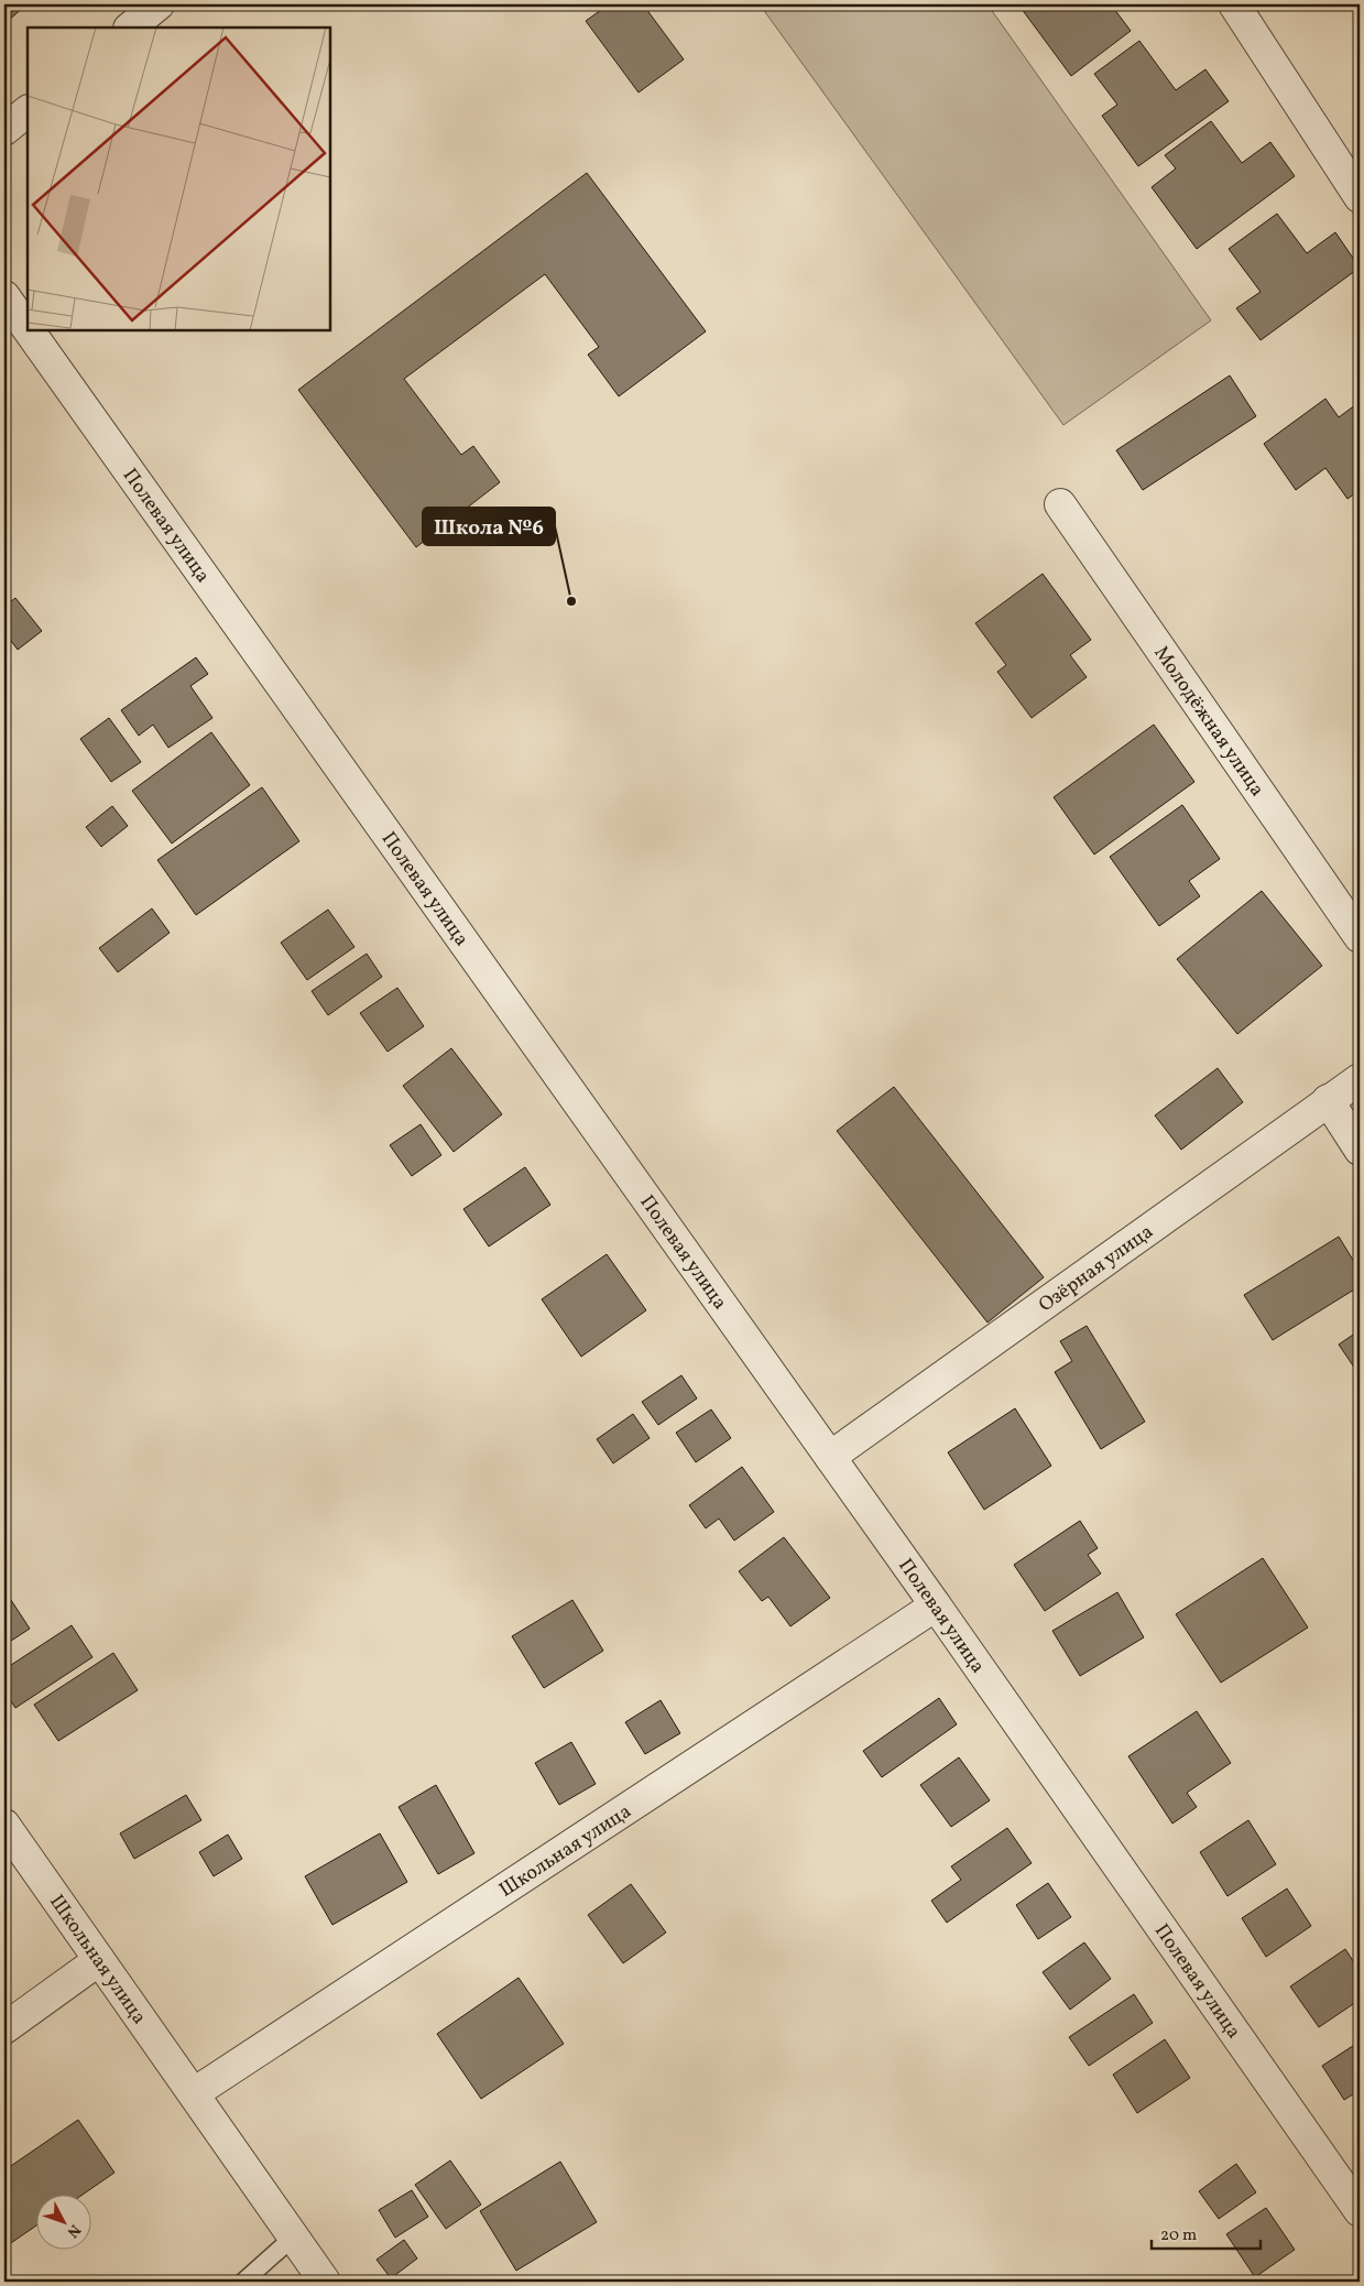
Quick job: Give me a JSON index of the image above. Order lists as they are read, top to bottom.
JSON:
{
  "streets": {
    "street": [
      "Полевая улица",
      "Молодёжная улица",
      "Озёрная улица",
      "Школьная улица"
    ]
  },
  "crossings": [
    ["Полевая улица", "Озёрная улица"],
    ["Полевая улица", "Школьная улица"]
  ],
  "places": ["Школа №6"],
  "scale_bar": "20 m",
  "north": "bottom right"
}
